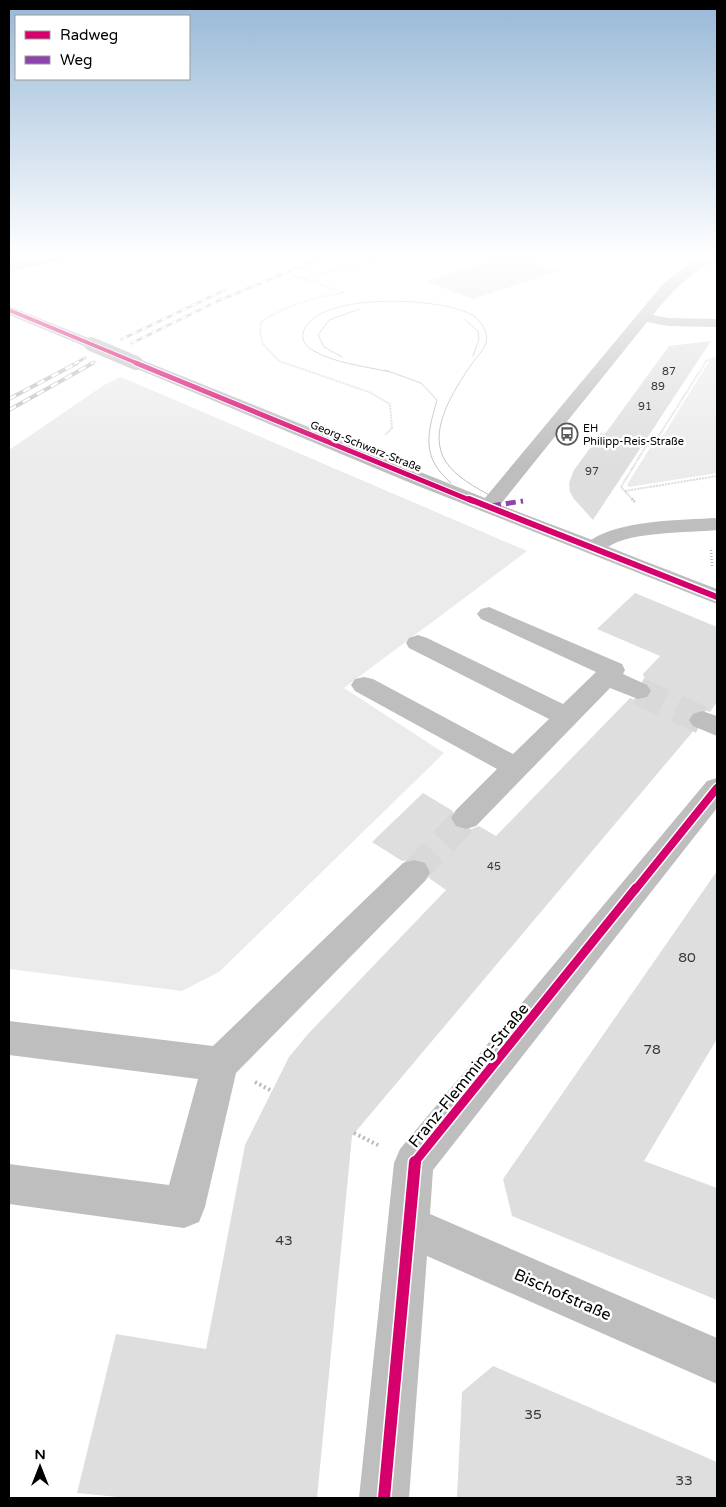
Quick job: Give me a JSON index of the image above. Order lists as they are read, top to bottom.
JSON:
{
  "streets": {
    "street": ["Georg-Schwarz-Straße", "Franz-Flemming-Straße", "Bischofstraße"]
  },
  "crossings": [
    ["Franz-Flemming-Straße", "Bischofstraße"]
  ],
  "places": {
    "bus stop": ["EH Philipp-Reis-Straße"]
  },
  "house_numbers": [
    "87",
    "89",
    "91",
    "97",
    "45",
    "80",
    "78",
    "43",
    "35",
    "33"
  ],
  "legend": ["Radweg", "Weg"],
  "north": "top"
}
